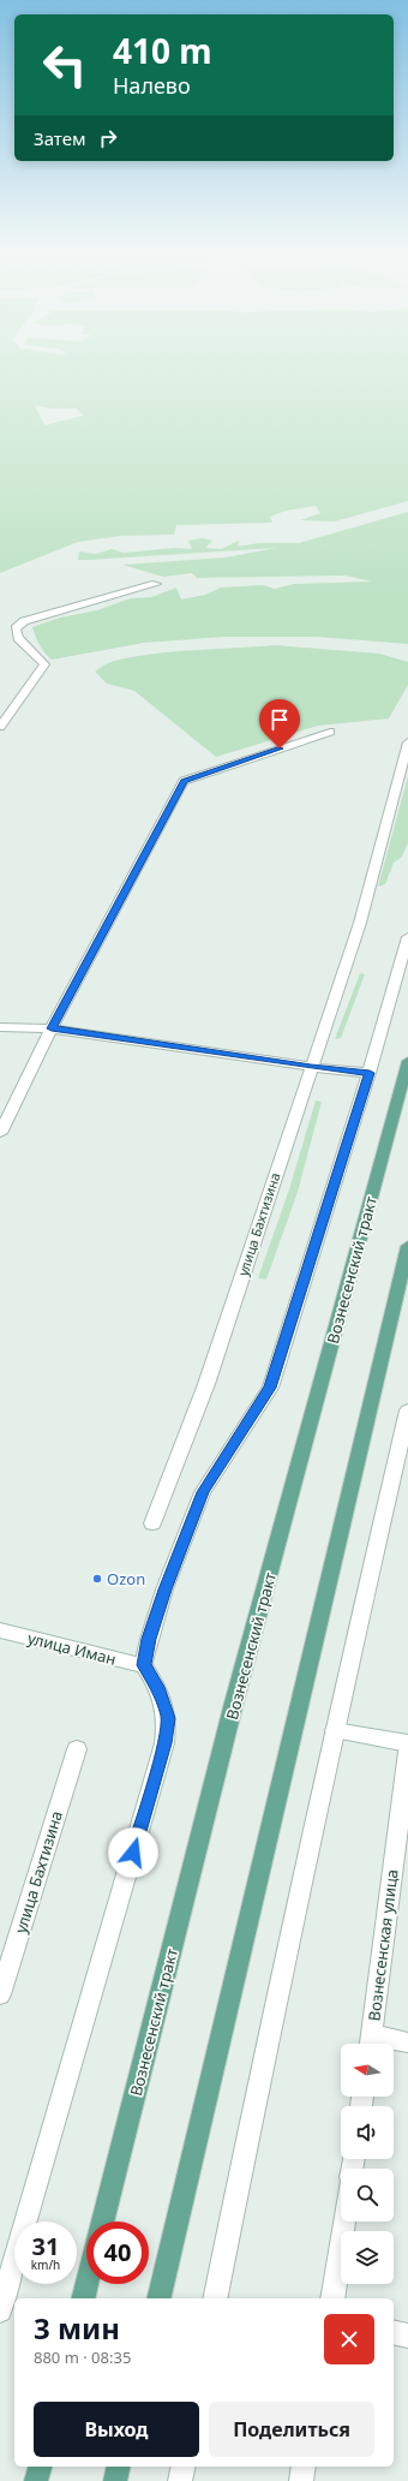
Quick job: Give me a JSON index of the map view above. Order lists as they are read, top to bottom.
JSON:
{
  "streets": {
    "main road": ["Вознесенский тракт"],
    "street": ["улица Бахтизина", "улица Иман", "Вознесенская улица"]
  },
  "places": ["Ozon"],
  "north": "left",
  "page": {
    "turn": ["410 m", "Налево"],
    "then": "Затем",
    "speed": "31 km/h",
    "limit": "40",
    "heading": ["3 мин", "880 m · 08:35"],
    "buttons": ["Выход", "Поделиться"]
  }
}
